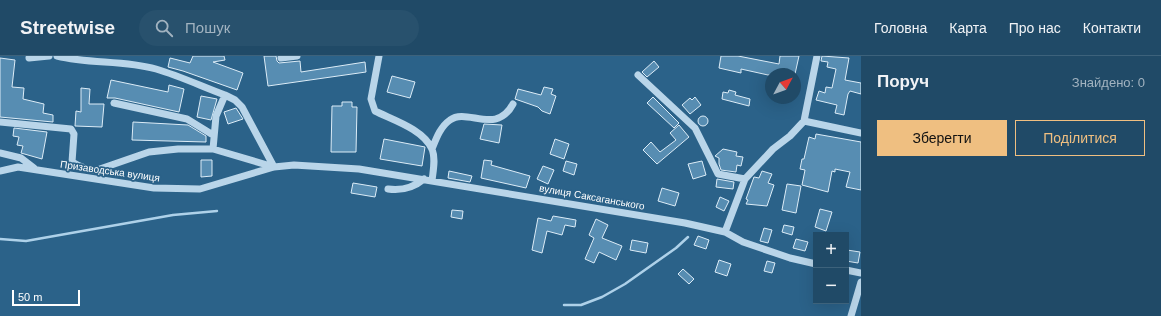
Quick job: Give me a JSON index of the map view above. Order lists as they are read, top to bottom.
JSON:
{
  "streets": {
    "street": ["Призаводська вулиця", "вулиця Саксаганського"]
  },
  "crossings": [
    ["Призаводська вулиця", "вулиця Саксаганського"]
  ],
  "scale_bar": "50 m",
  "north": "top right",
  "page": {
    "header": "Streetwise",
    "search": "Пошук",
    "nav": [
      "Головна",
      "Карта",
      "Про нас",
      "Контакти"
    ],
    "heading": ["Поруч", "Знайдено: 0"],
    "buttons": ["Зберегти", "Поділитися"],
    "map_buttons": ["+", "−"],
    "scale": "50 m"
  }
}
